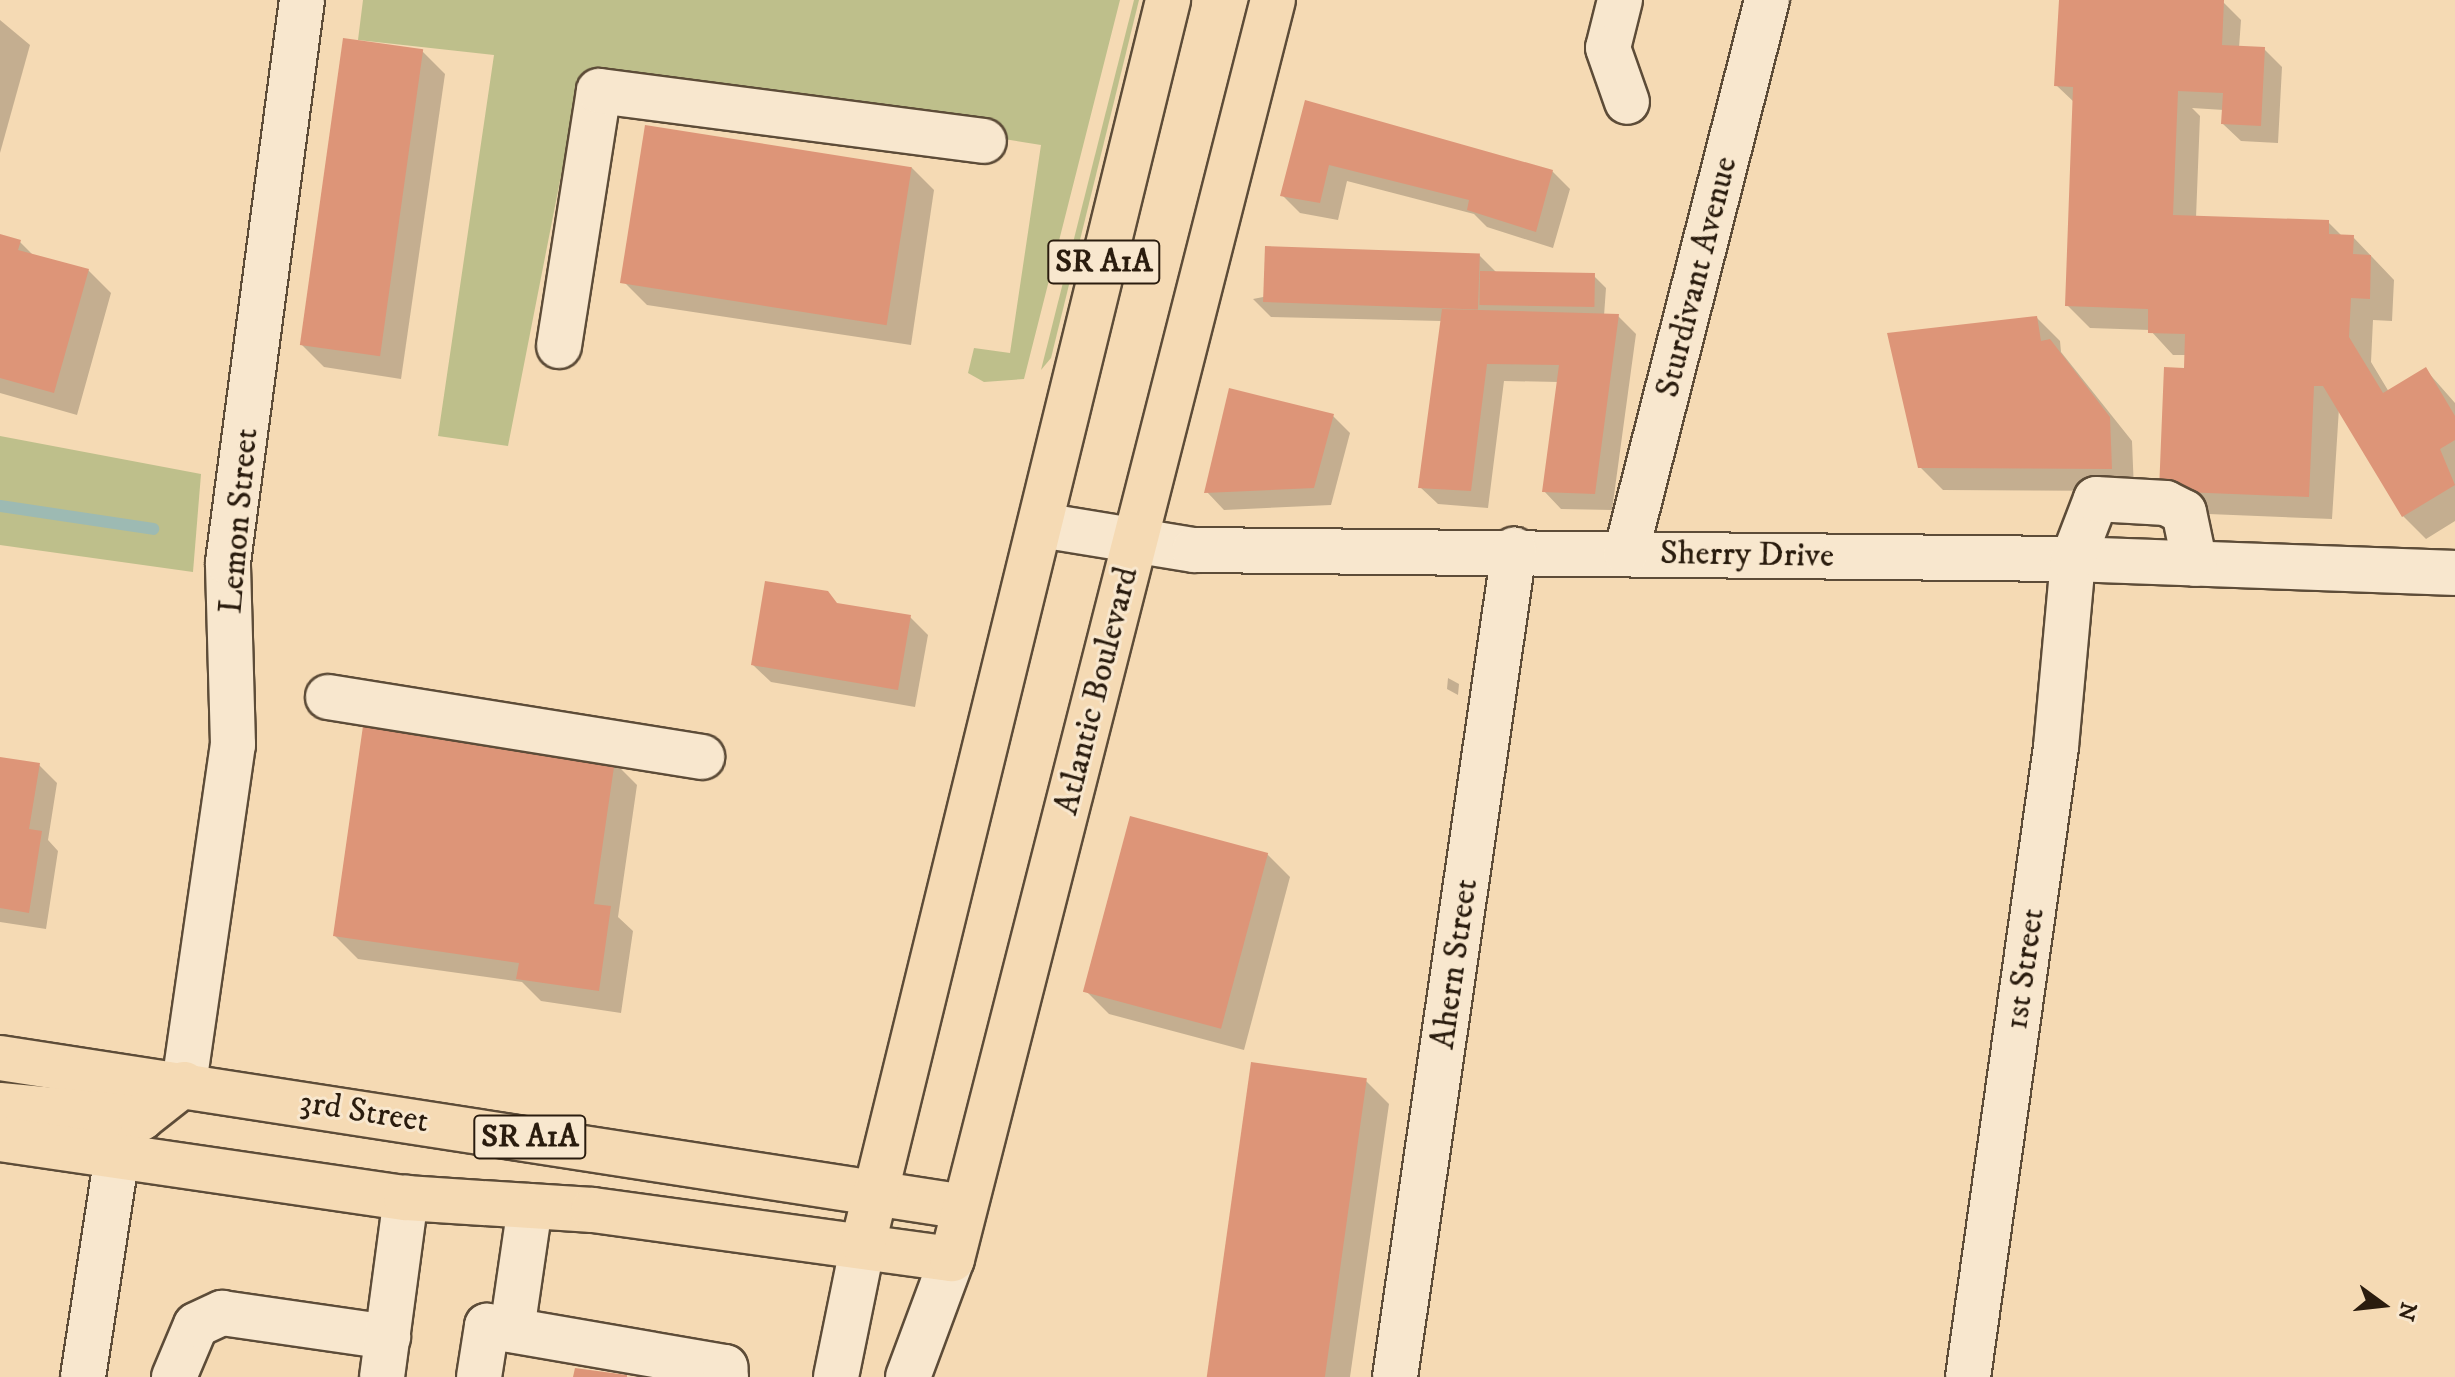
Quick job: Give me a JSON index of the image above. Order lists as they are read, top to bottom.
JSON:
{
  "streets": {
    "main road": ["SR A1A", "Atlantic Boulevard", "3rd Street"],
    "street": [
      "Sturdivant Avenue",
      "Lemon Street",
      "Sherry Drive",
      "Ahern Street",
      "1st Street"
    ]
  },
  "crossings": [
    ["SR A1A", "Sherry Drive"],
    ["SR A1A", "Atlantic Boulevard"],
    ["SR A1A", "3rd Street"],
    ["Sturdivant Avenue", "Sherry Drive"],
    ["Lemon Street", "3rd Street"],
    ["Sherry Drive", "Atlantic Boulevard"],
    ["Sherry Drive", "Ahern Street"],
    ["Sherry Drive", "1st Street"],
    ["Atlantic Boulevard", "3rd Street"]
  ],
  "north": "right"
}
